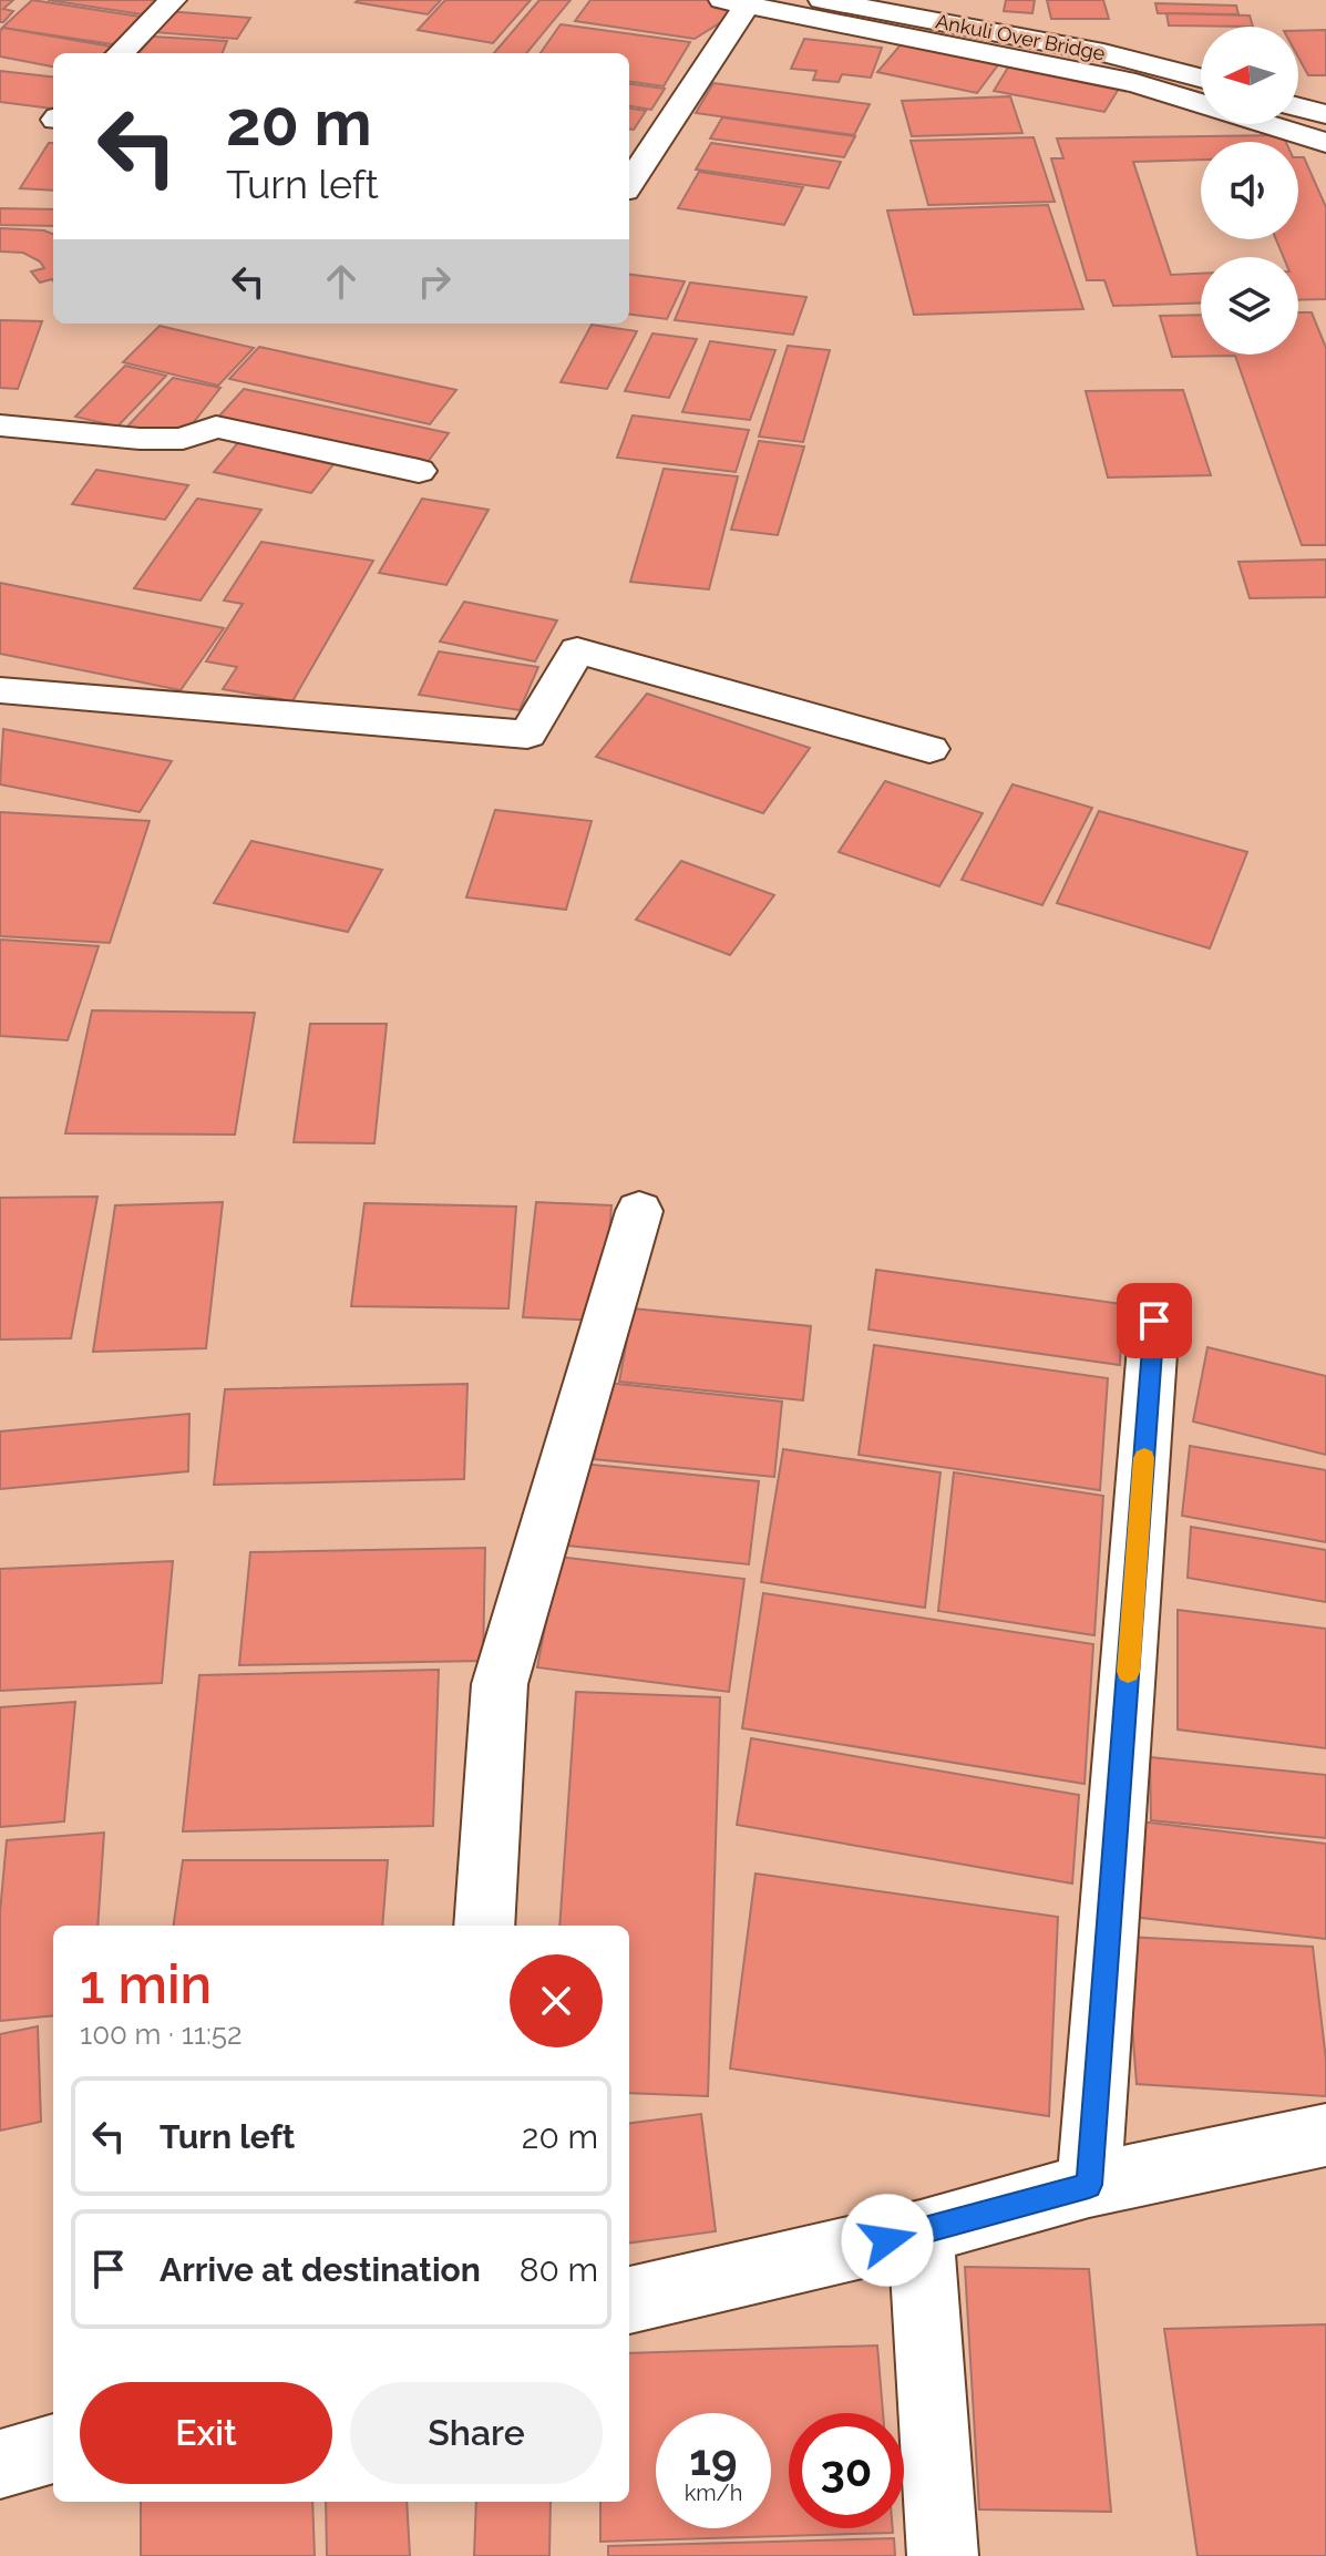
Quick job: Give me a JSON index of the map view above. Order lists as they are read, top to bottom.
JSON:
{
  "streets": {
    "street": ["Ankuli Over Bridge"]
  },
  "north": "left",
  "page": {
    "turn": ["20 m", "Turn left"],
    "heading": ["1 min", "100 m · 11:52"],
    "list": [
      {
        "name": "Turn left",
        "value": "20 m"
      },
      {
        "name": "Arrive at destination",
        "value": "80 m"
      }
    ],
    "buttons": ["Exit", "Share"],
    "speed": "19 km/h",
    "limit": "30"
  }
}
